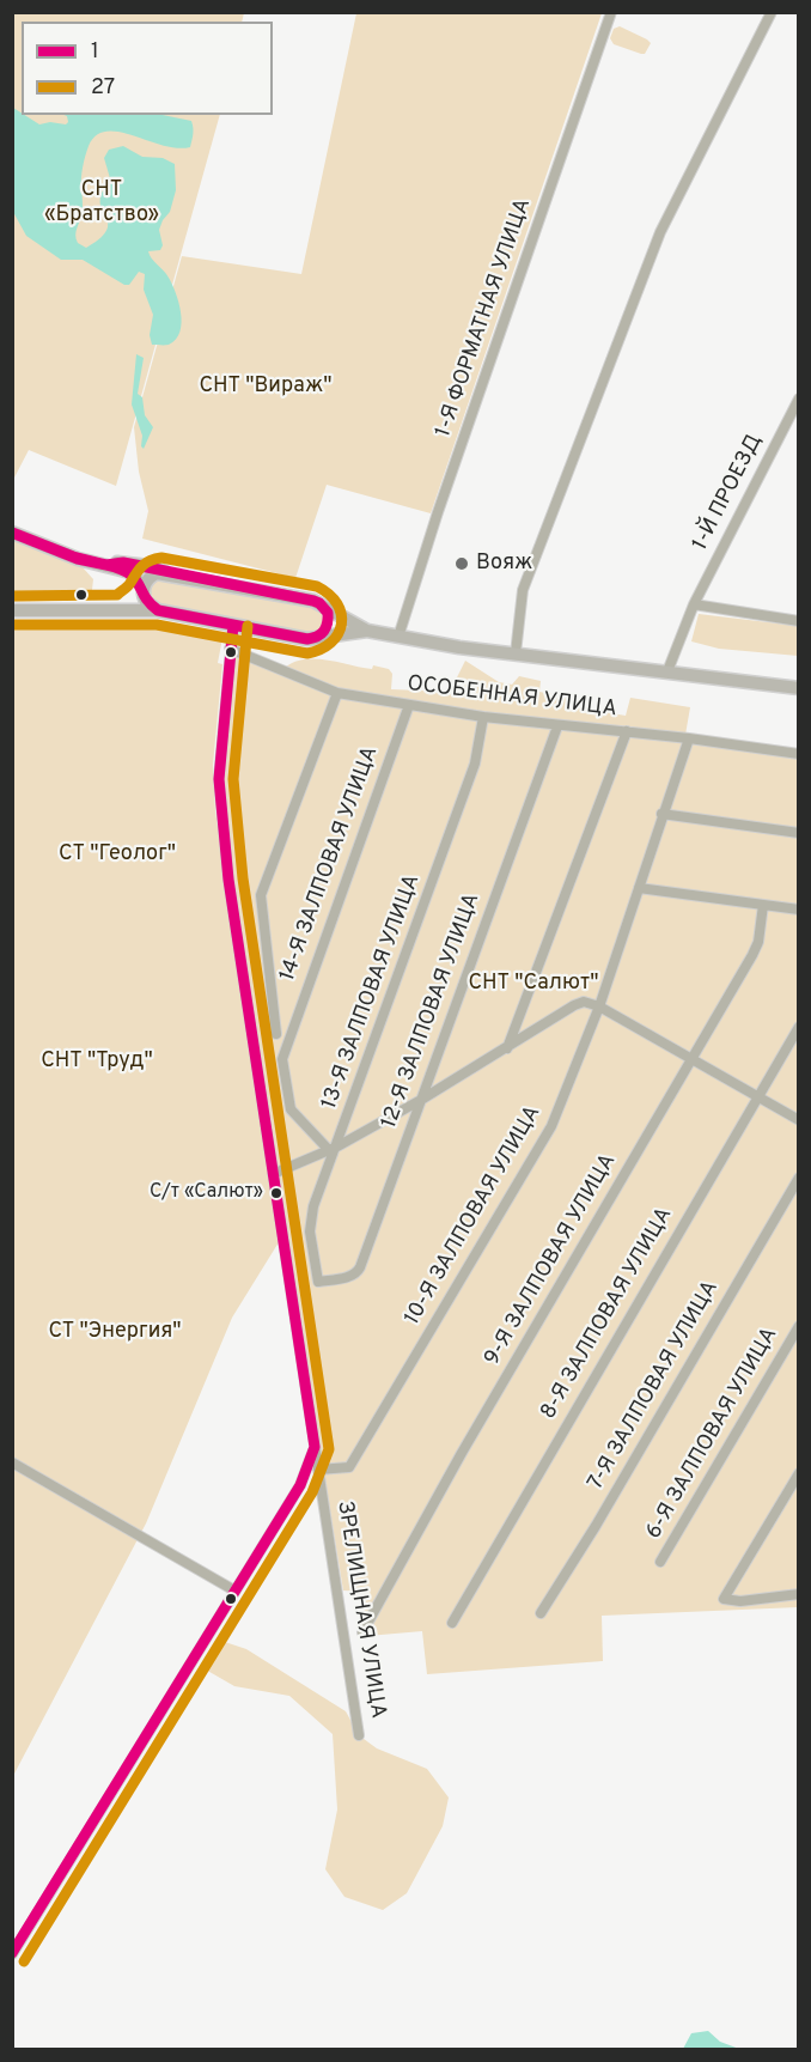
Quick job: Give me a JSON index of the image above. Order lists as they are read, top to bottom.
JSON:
{
  "streets": {
    "street": [
      "1-Я ФОРМАТНАЯ УЛИЦА",
      "1-Й ПРОЕЗД",
      "ОСОБЕННАЯ УЛИЦА",
      "14-Я ЗАЛПОВАЯ УЛИЦА",
      "13-Я ЗАЛПОВАЯ УЛИЦА",
      "12-Я ЗАЛПОВАЯ УЛИЦА",
      "10-Я ЗАЛПОВАЯ УЛИЦА",
      "9-Я ЗАЛПОВАЯ УЛИЦА",
      "8-Я ЗАЛПОВАЯ УЛИЦА",
      "7-Я ЗАЛПОВАЯ УЛИЦА",
      "6-Я ЗАЛПОВАЯ УЛИЦА",
      "ЗРЕЛИЩНАЯ УЛИЦА"
    ]
  },
  "crossings": [
    ["ОСОБЕННАЯ УЛИЦА", "14-Я ЗАЛПОВАЯ УЛИЦА"],
    ["ОСОБЕННАЯ УЛИЦА", "13-Я ЗАЛПОВАЯ УЛИЦА"],
    ["ОСОБЕННАЯ УЛИЦА", "12-Я ЗАЛПОВАЯ УЛИЦА"],
    ["ОСОБЕННАЯ УЛИЦА", "10-Я ЗАЛПОВАЯ УЛИЦА"],
    ["ОСОБЕННАЯ УЛИЦА", "ЗРЕЛИЩНАЯ УЛИЦА"],
    ["14-Я ЗАЛПОВАЯ УЛИЦА", "13-Я ЗАЛПОВАЯ УЛИЦА"],
    ["13-Я ЗАЛПОВАЯ УЛИЦА", "12-Я ЗАЛПОВАЯ УЛИЦА"],
    ["10-Я ЗАЛПОВАЯ УЛИЦА", "ЗРЕЛИЩНАЯ УЛИЦА"]
  ],
  "parks": [
    "СНТ «Братство»",
    "СНТ \"Вираж\"",
    "СТ \"Геолог\"",
    "СНТ \"Салют\"",
    "СНТ \"Труд\"",
    "СТ \"Энергия\""
  ],
  "places": ["Вояж", "С/т «Салют»"],
  "lines": ["transit line 1", "transit line 27"],
  "legend": ["1", "27"]
}
